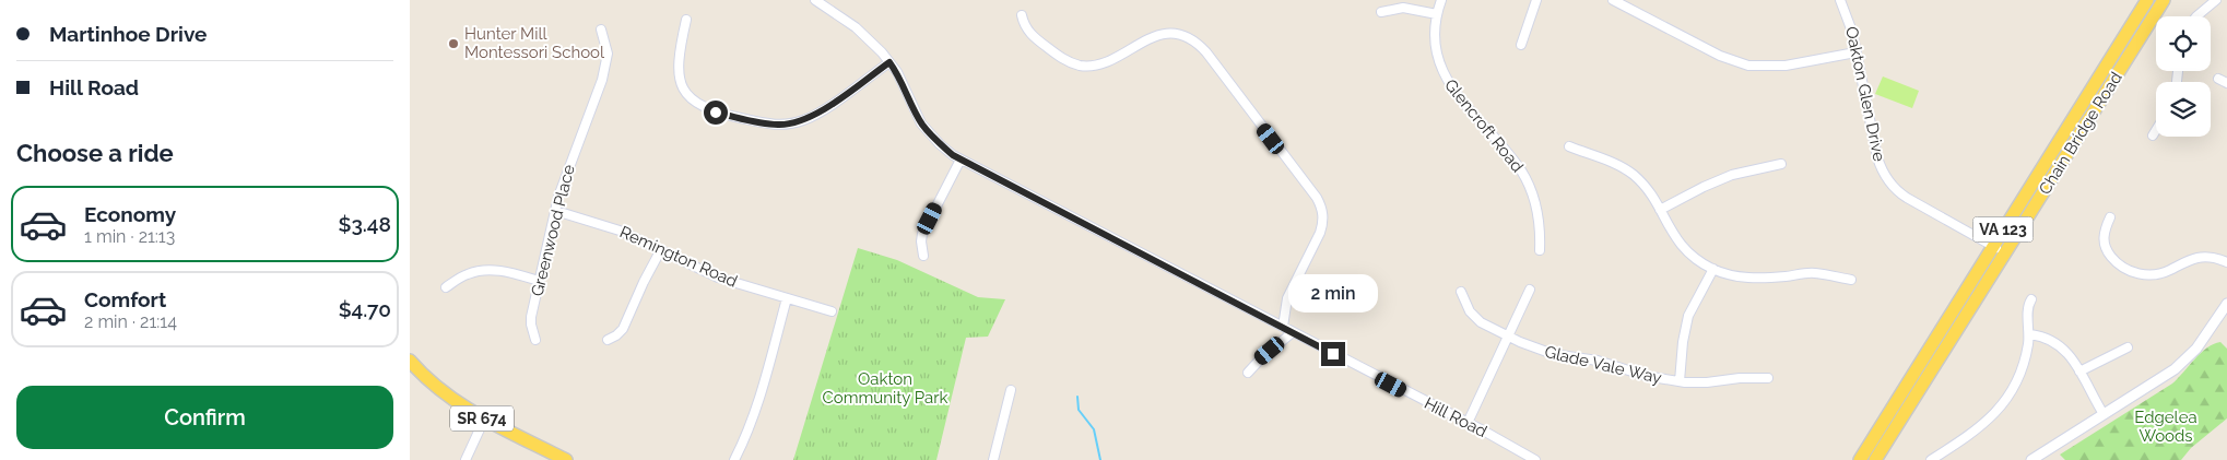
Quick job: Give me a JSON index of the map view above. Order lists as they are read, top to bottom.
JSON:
{
  "streets": {
    "main road": ["Chain Bridge Road", "VA 123", "SR 674"],
    "street": [
      "Oakton Glen Drive",
      "Glencroft Road",
      "Greenwood Place",
      "Remington Road",
      "Glade Vale Way",
      "Hill Road"
    ]
  },
  "crossings": [
    ["Oakton Glen Drive", "Chain Bridge Road"],
    ["Greenwood Place", "Remington Road"]
  ],
  "parks": ["Oakton Community Park", "Edgelea Woods"],
  "places": ["Hunter Mill Montessori School"],
  "page": {
    "banner": ["Martinhoe Drive", "Hill Road"],
    "heading": "Choose a ride",
    "list": [
      {
        "name": "Economy",
        "note": "1 min · 21:13",
        "value": "$3.48"
      },
      {
        "name": "Comfort",
        "note": "2 min · 21:14",
        "value": "$4.70"
      }
    ],
    "bubble": "2 min",
    "buttons": "Confirm"
  }
}
